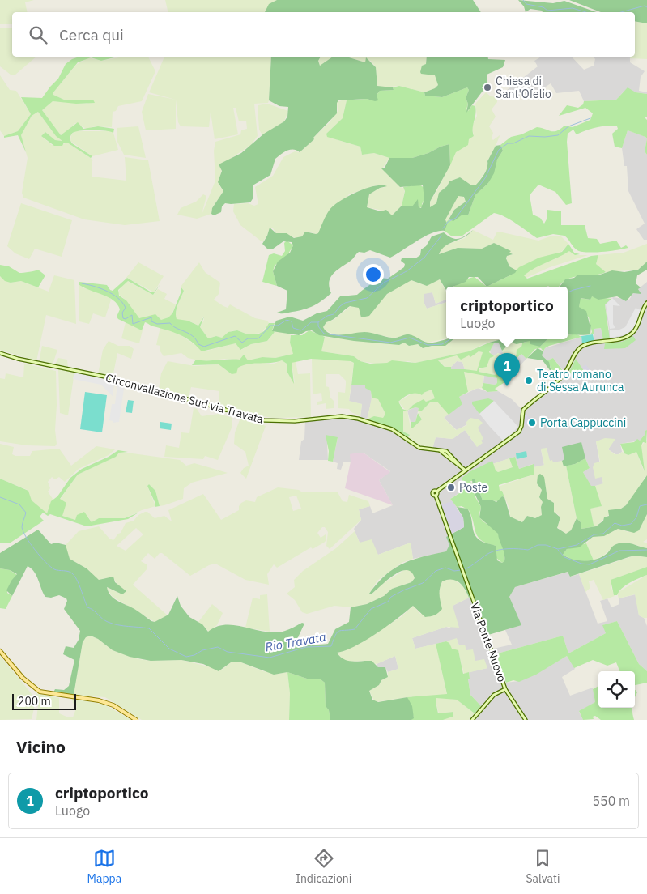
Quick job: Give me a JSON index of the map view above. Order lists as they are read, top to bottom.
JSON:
{
  "streets": {
    "street": ["Circonvallazione Sud via Travata", "Via Ponte Nuovo"]
  },
  "crossings": [
    ["Circonvallazione Sud via Travata", "Via Ponte Nuovo"]
  ],
  "water": ["Rio Travata"],
  "places": [
    "Chiesa di Sant'Ofelio",
    "Teatro romano di Sessa Aurunca",
    "Porta Cappuccini",
    "Poste"
  ],
  "scale_bar": "200 m",
  "page": {
    "search": "Cerca qui",
    "popup": ["criptoportico", "Luogo"],
    "pins": "1",
    "scale": "200 m",
    "heading": "Vicino",
    "list": [
      {
        "mark": "1",
        "name": "criptoportico",
        "note": "Luogo",
        "value": "550 m"
      }
    ],
    "nav": ["Mappa", "Indicazioni", "Salvati"]
  }
}
